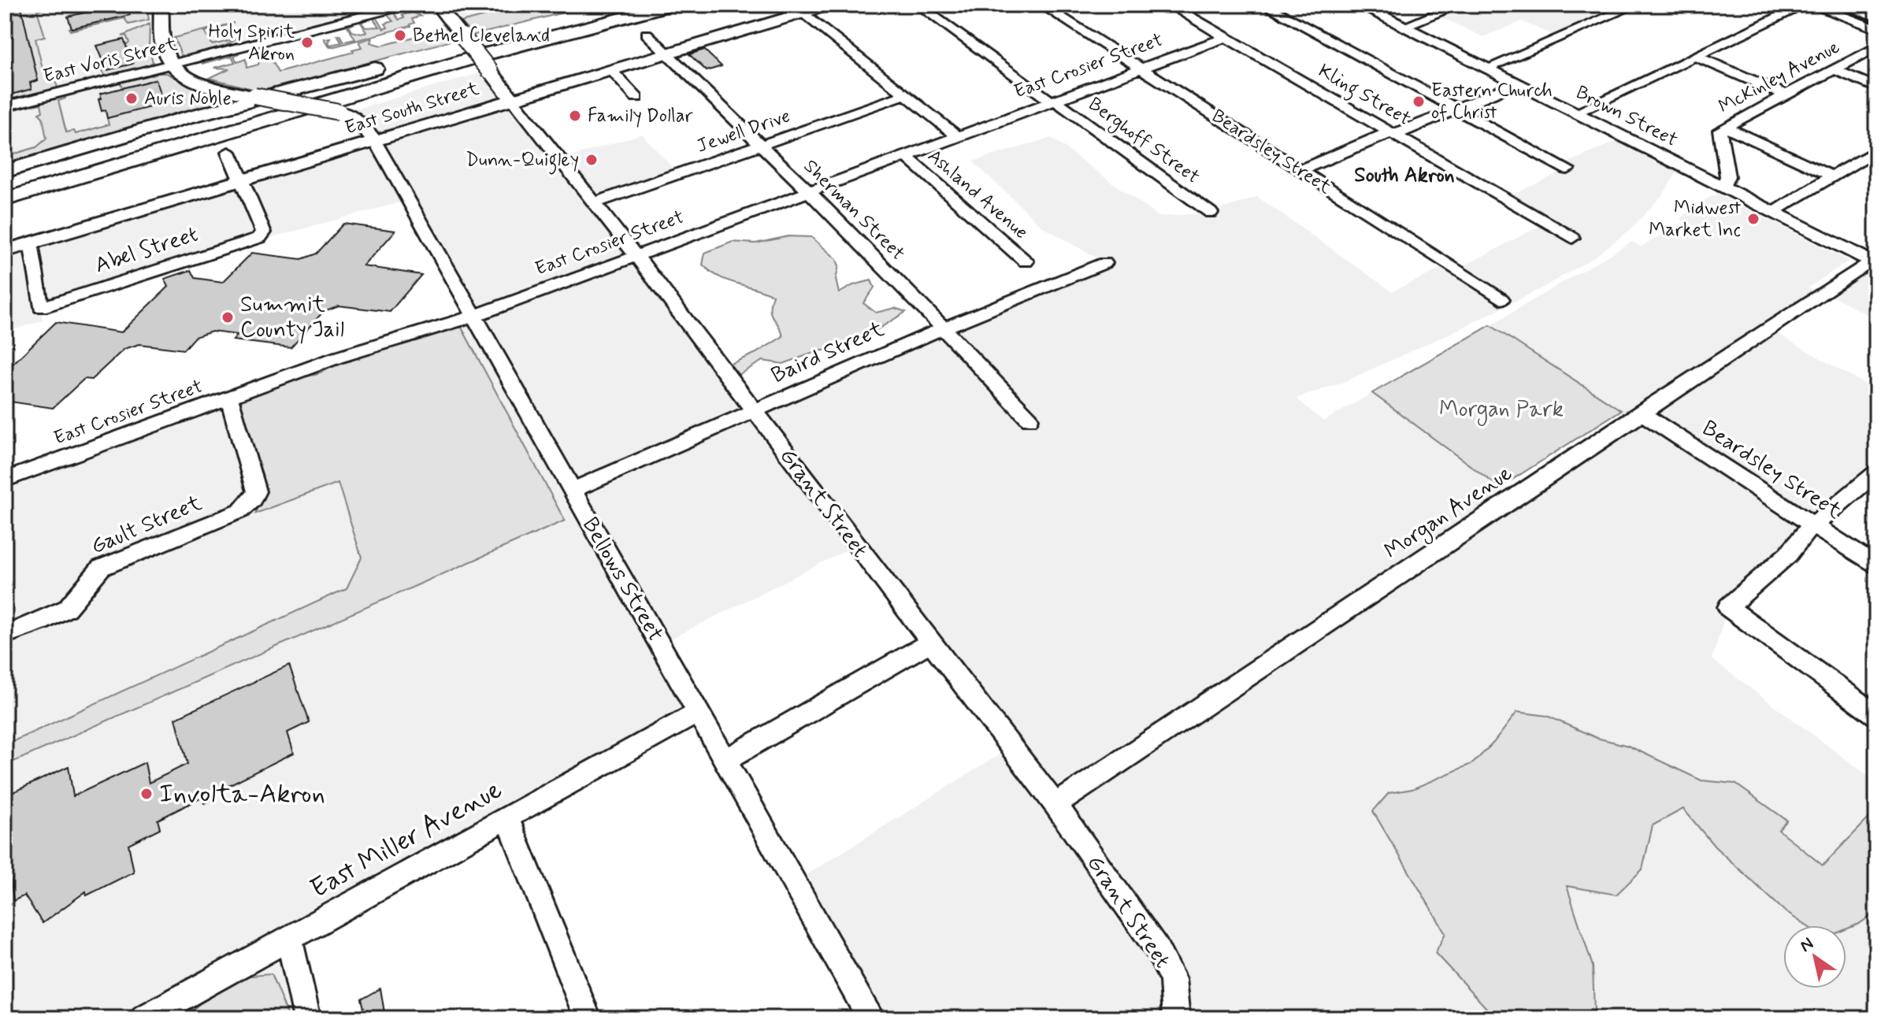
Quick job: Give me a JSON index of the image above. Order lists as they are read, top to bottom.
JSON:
{
  "streets": {
    "main road": ["East South Street", "Brown Street", "Grant Street"],
    "street": [
      "East Voris Street",
      "East Crosier Street",
      "McKinley Avenue",
      "Kling Street",
      "Jewell Drive",
      "Berghoff Street",
      "Beardsley Street",
      "Ashland Avenue",
      "Sherman Street",
      "Abel Street",
      "Baird Street",
      "Morgan Avenue",
      "Gault Street",
      "Bellows Street",
      "East Miller Avenue"
    ]
  },
  "crossings": [
    ["East Crosier Street", "Kling Street"],
    ["East Crosier Street", "Berghoff Street"],
    ["East Crosier Street", "Beardsley Street"],
    ["East Crosier Street", "Ashland Avenue"],
    ["East Crosier Street", "Sherman Street"],
    ["East Crosier Street", "Grant Street"],
    ["East Crosier Street", "Gault Street"],
    ["East Crosier Street", "Bellows Street"],
    ["McKinley Avenue", "Brown Street"],
    ["East South Street", "Sherman Street"],
    ["East South Street", "Abel Street"],
    ["East South Street", "Grant Street"],
    ["East South Street", "Bellows Street"],
    ["Brown Street", "Morgan Avenue"],
    ["Jewell Drive", "Sherman Street"],
    ["Jewell Drive", "Grant Street"],
    ["Beardsley Street", "Morgan Avenue"],
    ["Sherman Street", "Baird Street"],
    ["Baird Street", "Grant Street"],
    ["Baird Street", "Bellows Street"],
    ["Grant Street", "Morgan Avenue"],
    ["Bellows Street", "East Miller Avenue"]
  ],
  "districts": ["South Akron"],
  "parks": ["Morgan Park"],
  "places": [
    "Bethel Cleveland",
    "Holy Spirit Akron",
    "Auris Noble",
    "Eastern Church of Christ",
    "Family Dollar",
    "Dunn-Quigley",
    "Midwest Market Inc",
    "Summit County Jail",
    "Involta-Akron"
  ],
  "north": "top left"
}
